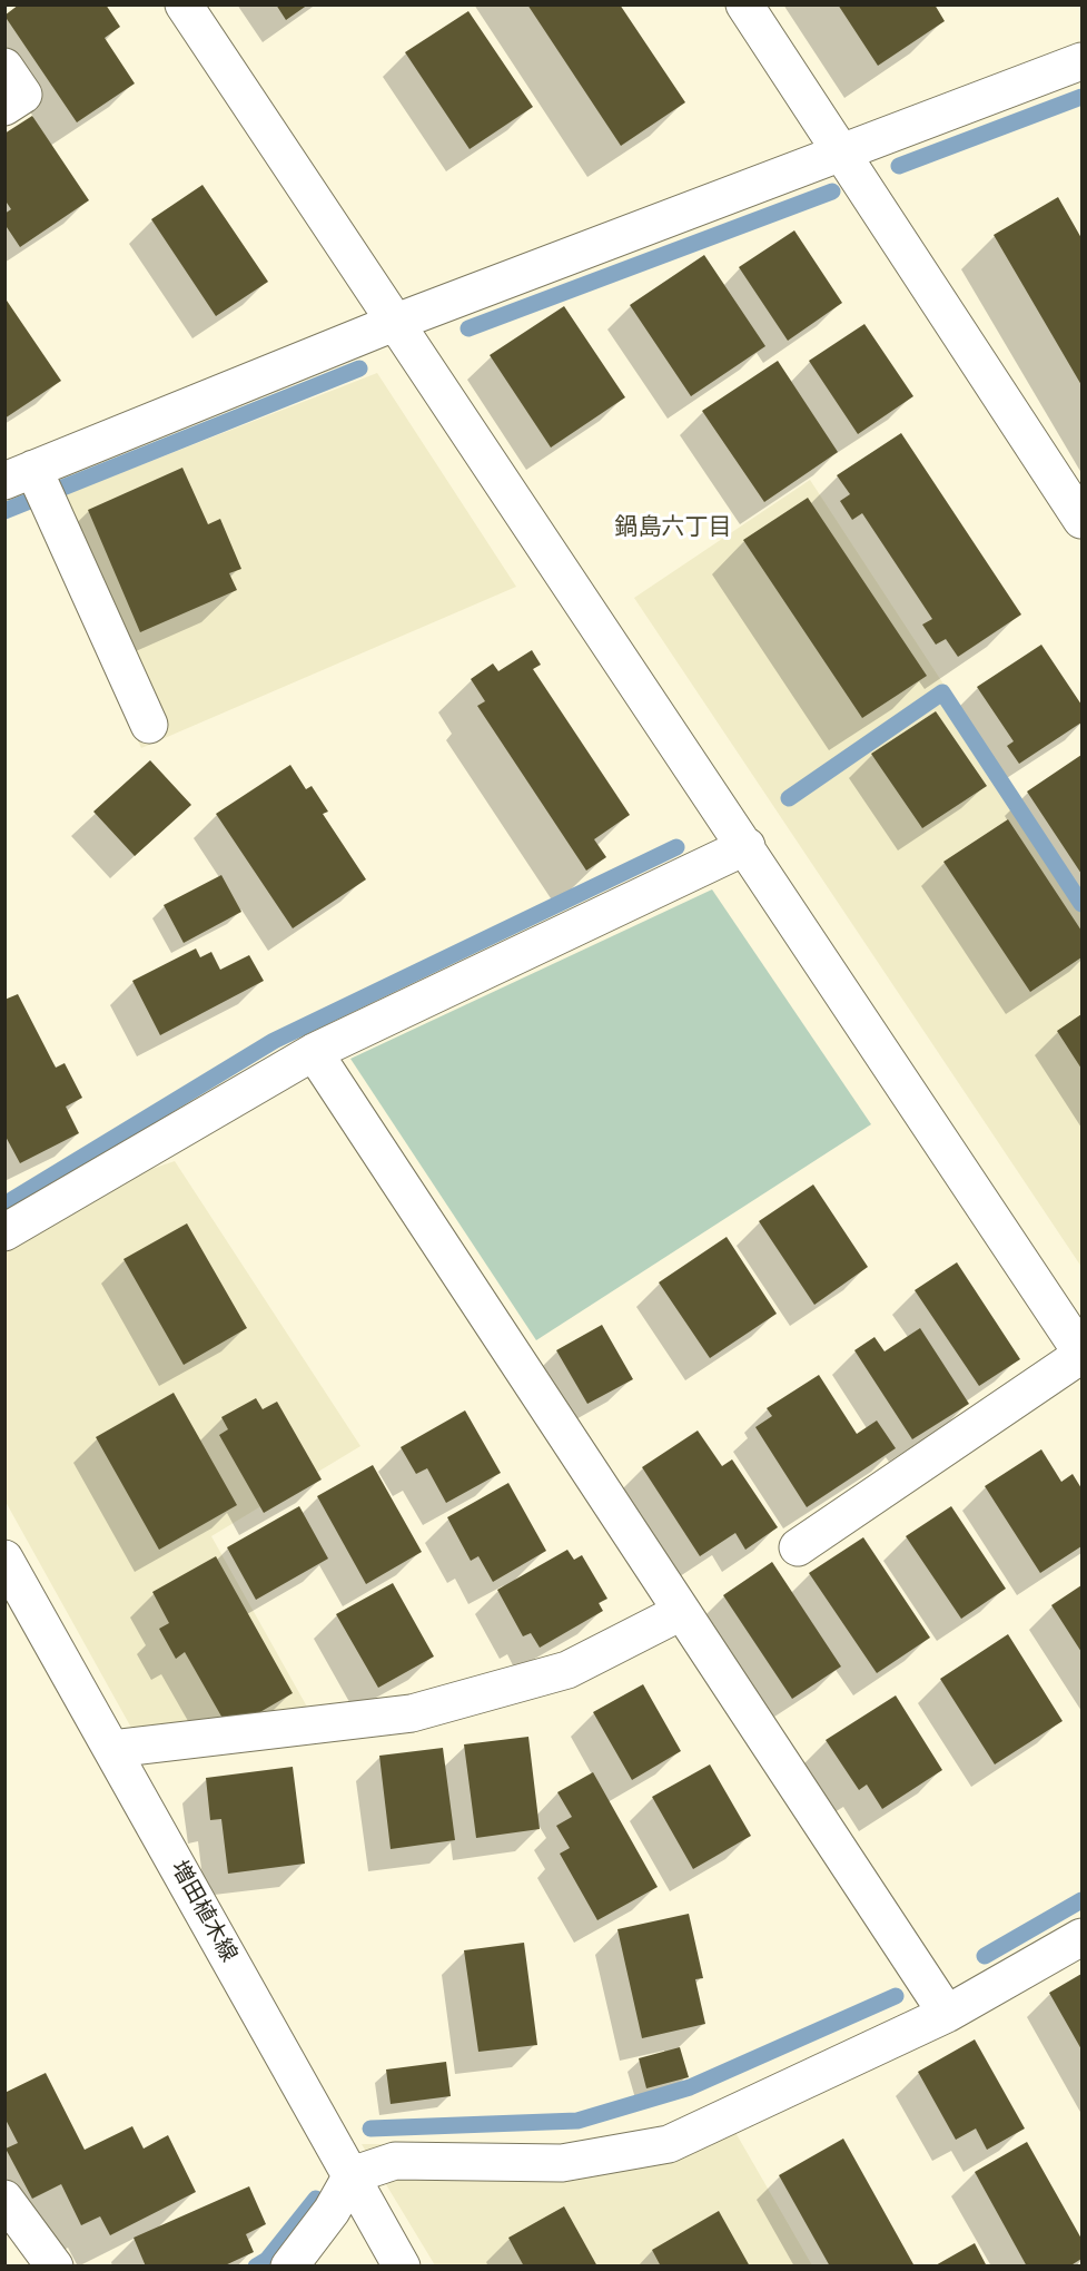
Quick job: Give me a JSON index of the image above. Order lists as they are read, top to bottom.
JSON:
{
  "streets": {
    "street": ["増田植木線"]
  },
  "districts": ["鍋島六丁目"]
}
